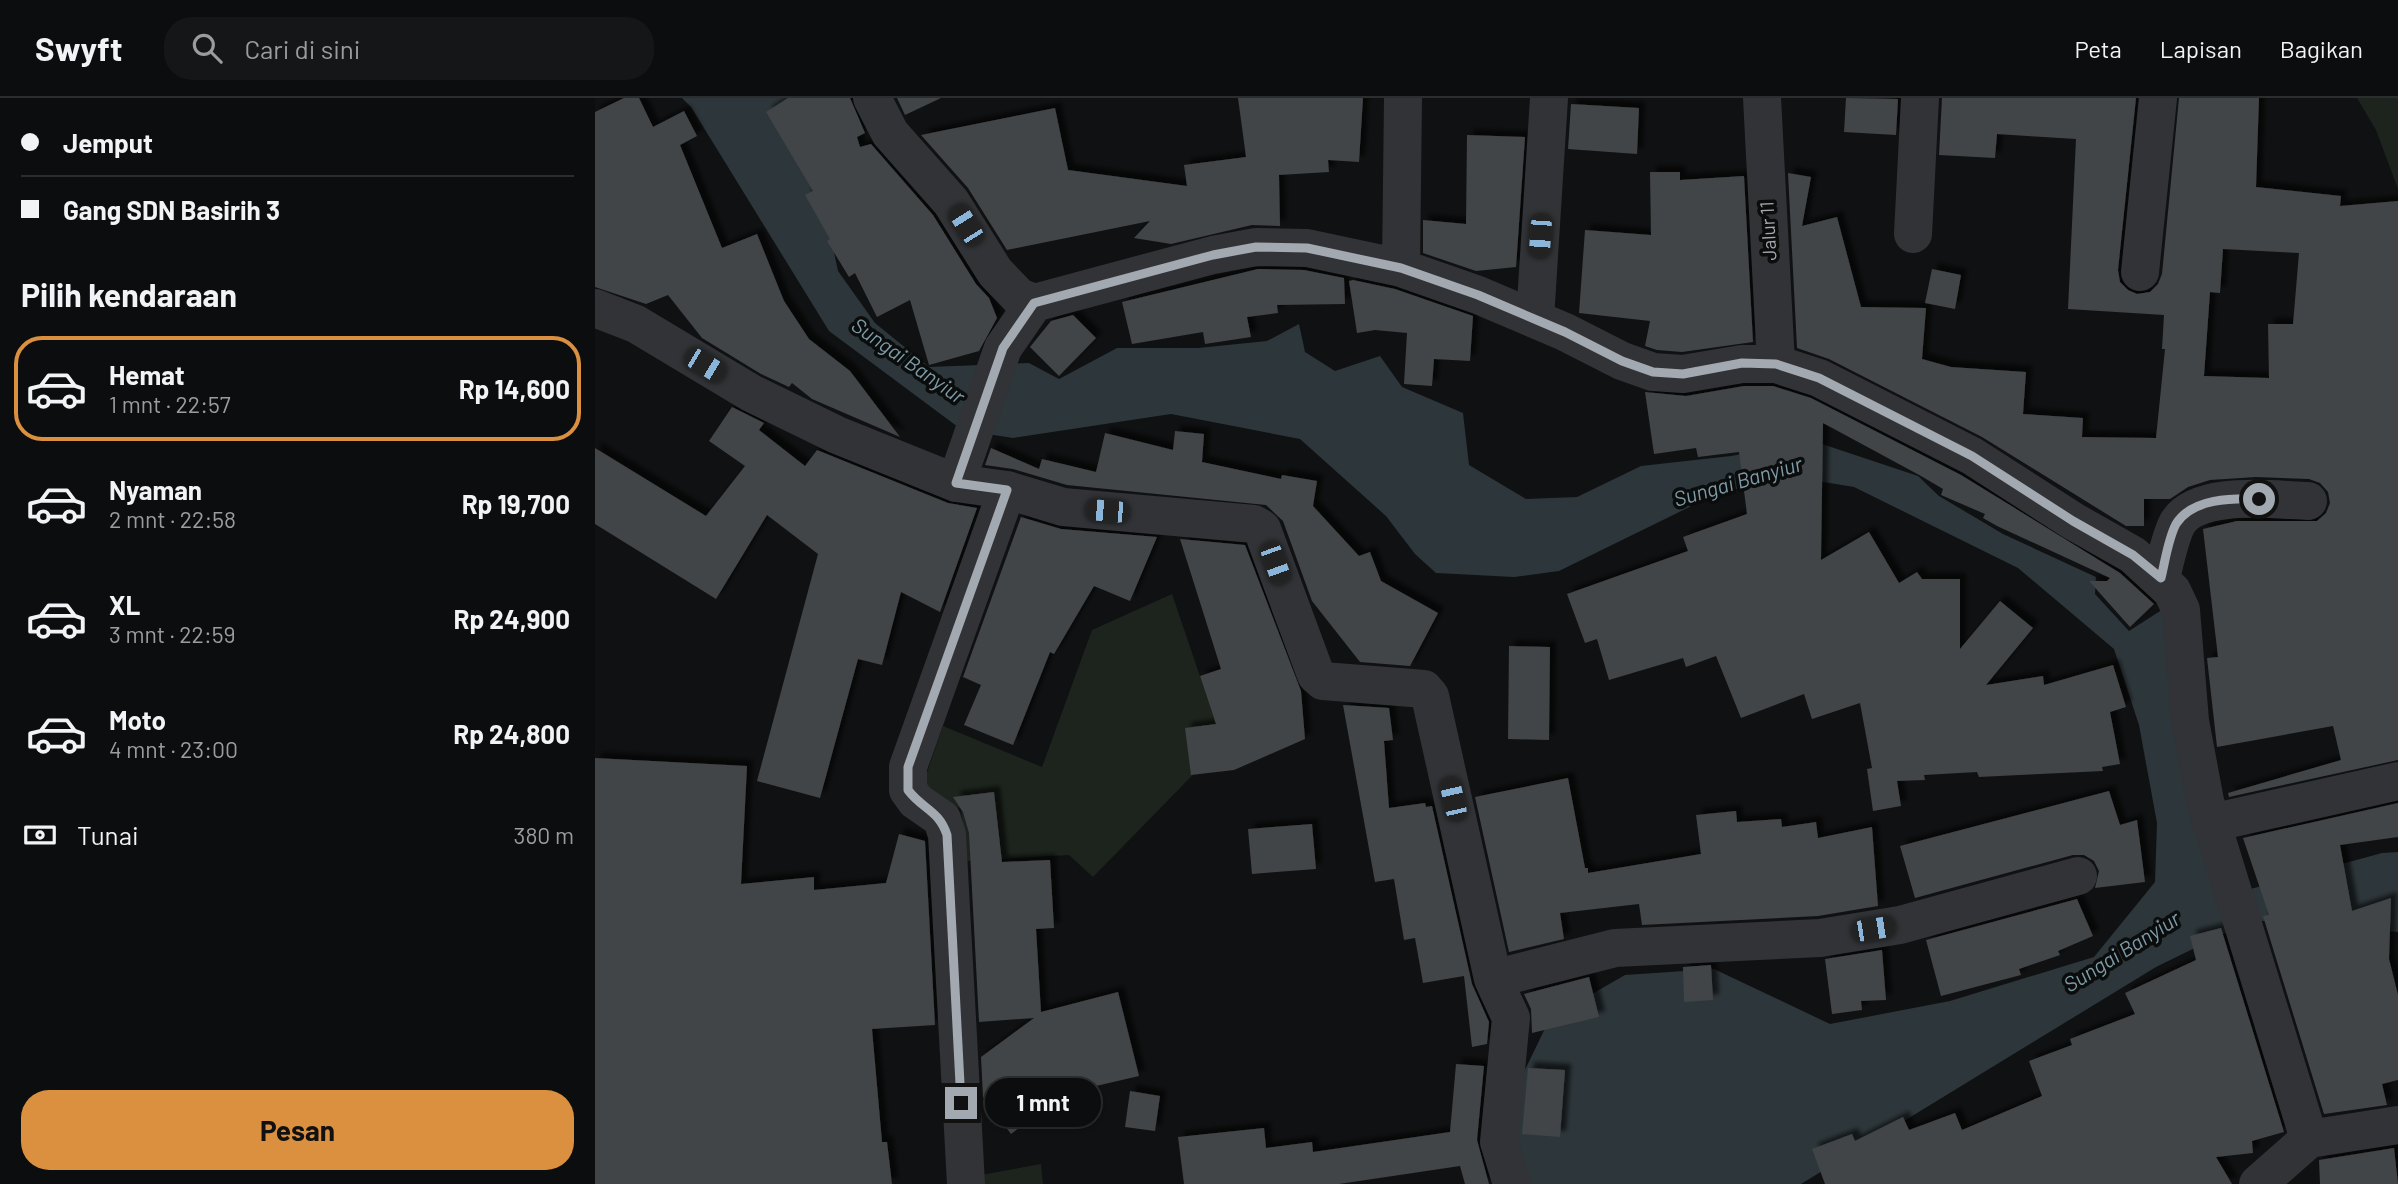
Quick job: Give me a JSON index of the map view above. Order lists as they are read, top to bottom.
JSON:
{
  "streets": {
    "street": ["Jalur 11"]
  },
  "water": ["Sungai Banyiur"],
  "page": {
    "header": "Swyft",
    "search": "Cari di sini",
    "nav": ["Peta", "Lapisan", "Bagikan"],
    "banner": ["Jemput", "Gang SDN Basirih 3"],
    "heading": "Pilih kendaraan",
    "list": [
      {
        "name": "Hemat",
        "note": "1 mnt · 22:57",
        "value": "Rp 14,600"
      },
      {
        "name": "Nyaman",
        "note": "2 mnt · 22:58",
        "value": "Rp 19,700"
      },
      {
        "name": "XL",
        "note": "3 mnt · 22:59",
        "value": "Rp 24,900"
      },
      {
        "name": "Moto",
        "note": "4 mnt · 23:00",
        "value": "Rp 24,800"
      }
    ],
    "pay": ["Tunai", "380 m"],
    "buttons": "Pesan",
    "bubble": "1 mnt"
  }
}
